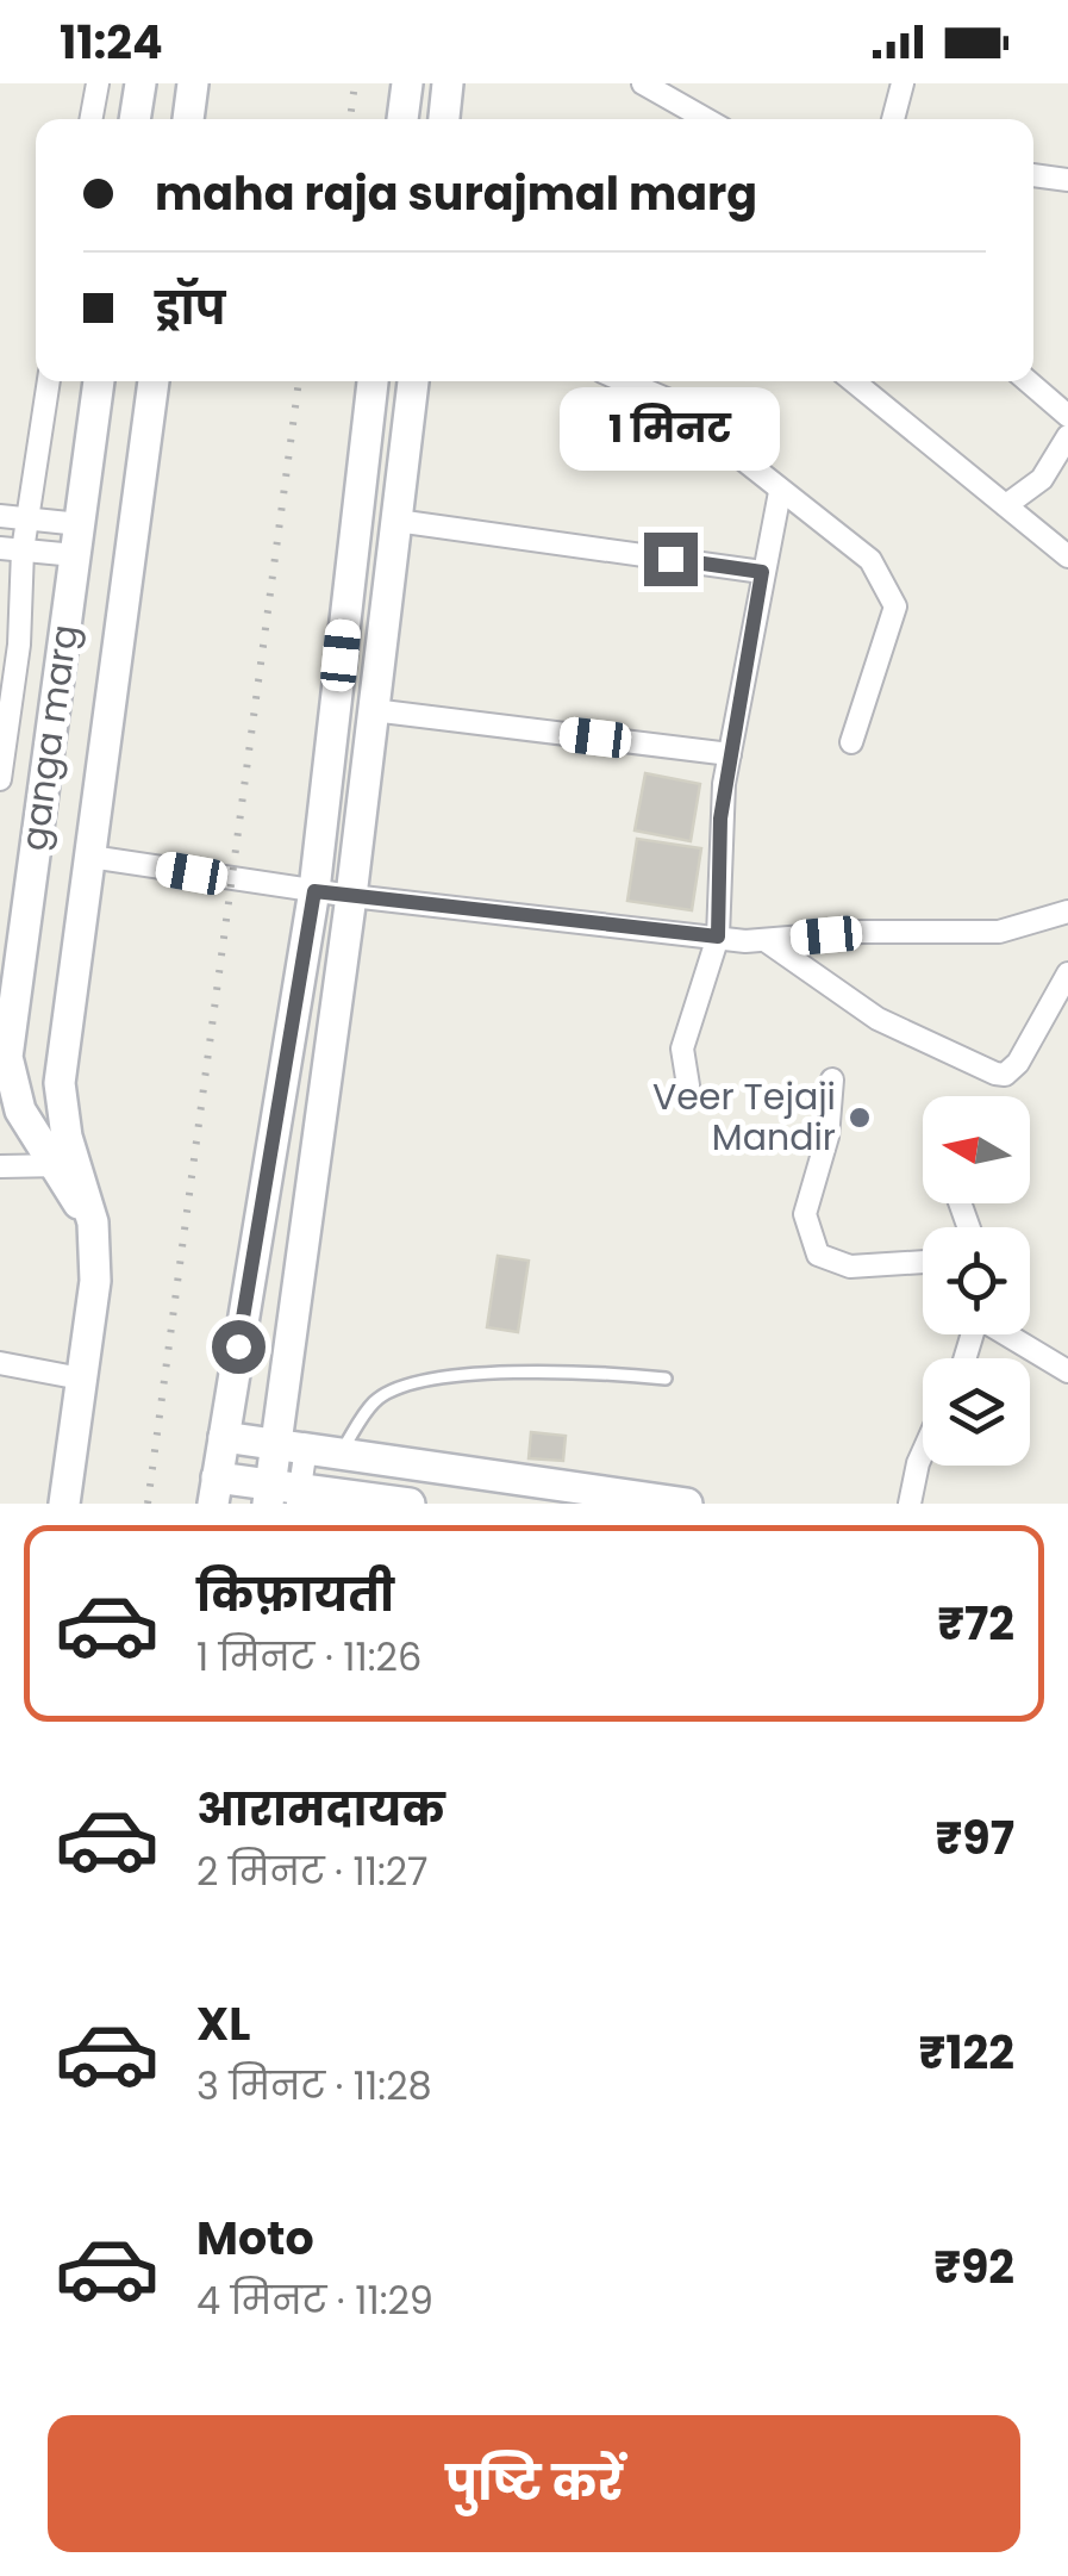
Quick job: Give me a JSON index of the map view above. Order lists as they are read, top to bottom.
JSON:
{
  "streets": {
    "street": ["ganga marg"]
  },
  "places": ["Veer Tejaji Mandir"],
  "north": "left",
  "page": {
    "status": "11:24",
    "banner": ["maha raja surajmal marg", "ड्रॉप"],
    "bubble": "1 मिनट",
    "list": [
      {
        "name": "किफ़ायती",
        "note": "1 मिनट · 11:26",
        "value": "₹72"
      },
      {
        "name": "आरामदायक",
        "note": "2 मिनट · 11:27",
        "value": "₹97"
      },
      {
        "name": "XL",
        "note": "3 मिनट · 11:28",
        "value": "₹122"
      },
      {
        "name": "Moto",
        "note": "4 मिनट · 11:29",
        "value": "₹92"
      }
    ],
    "buttons": "पुष्टि करें"
  }
}
